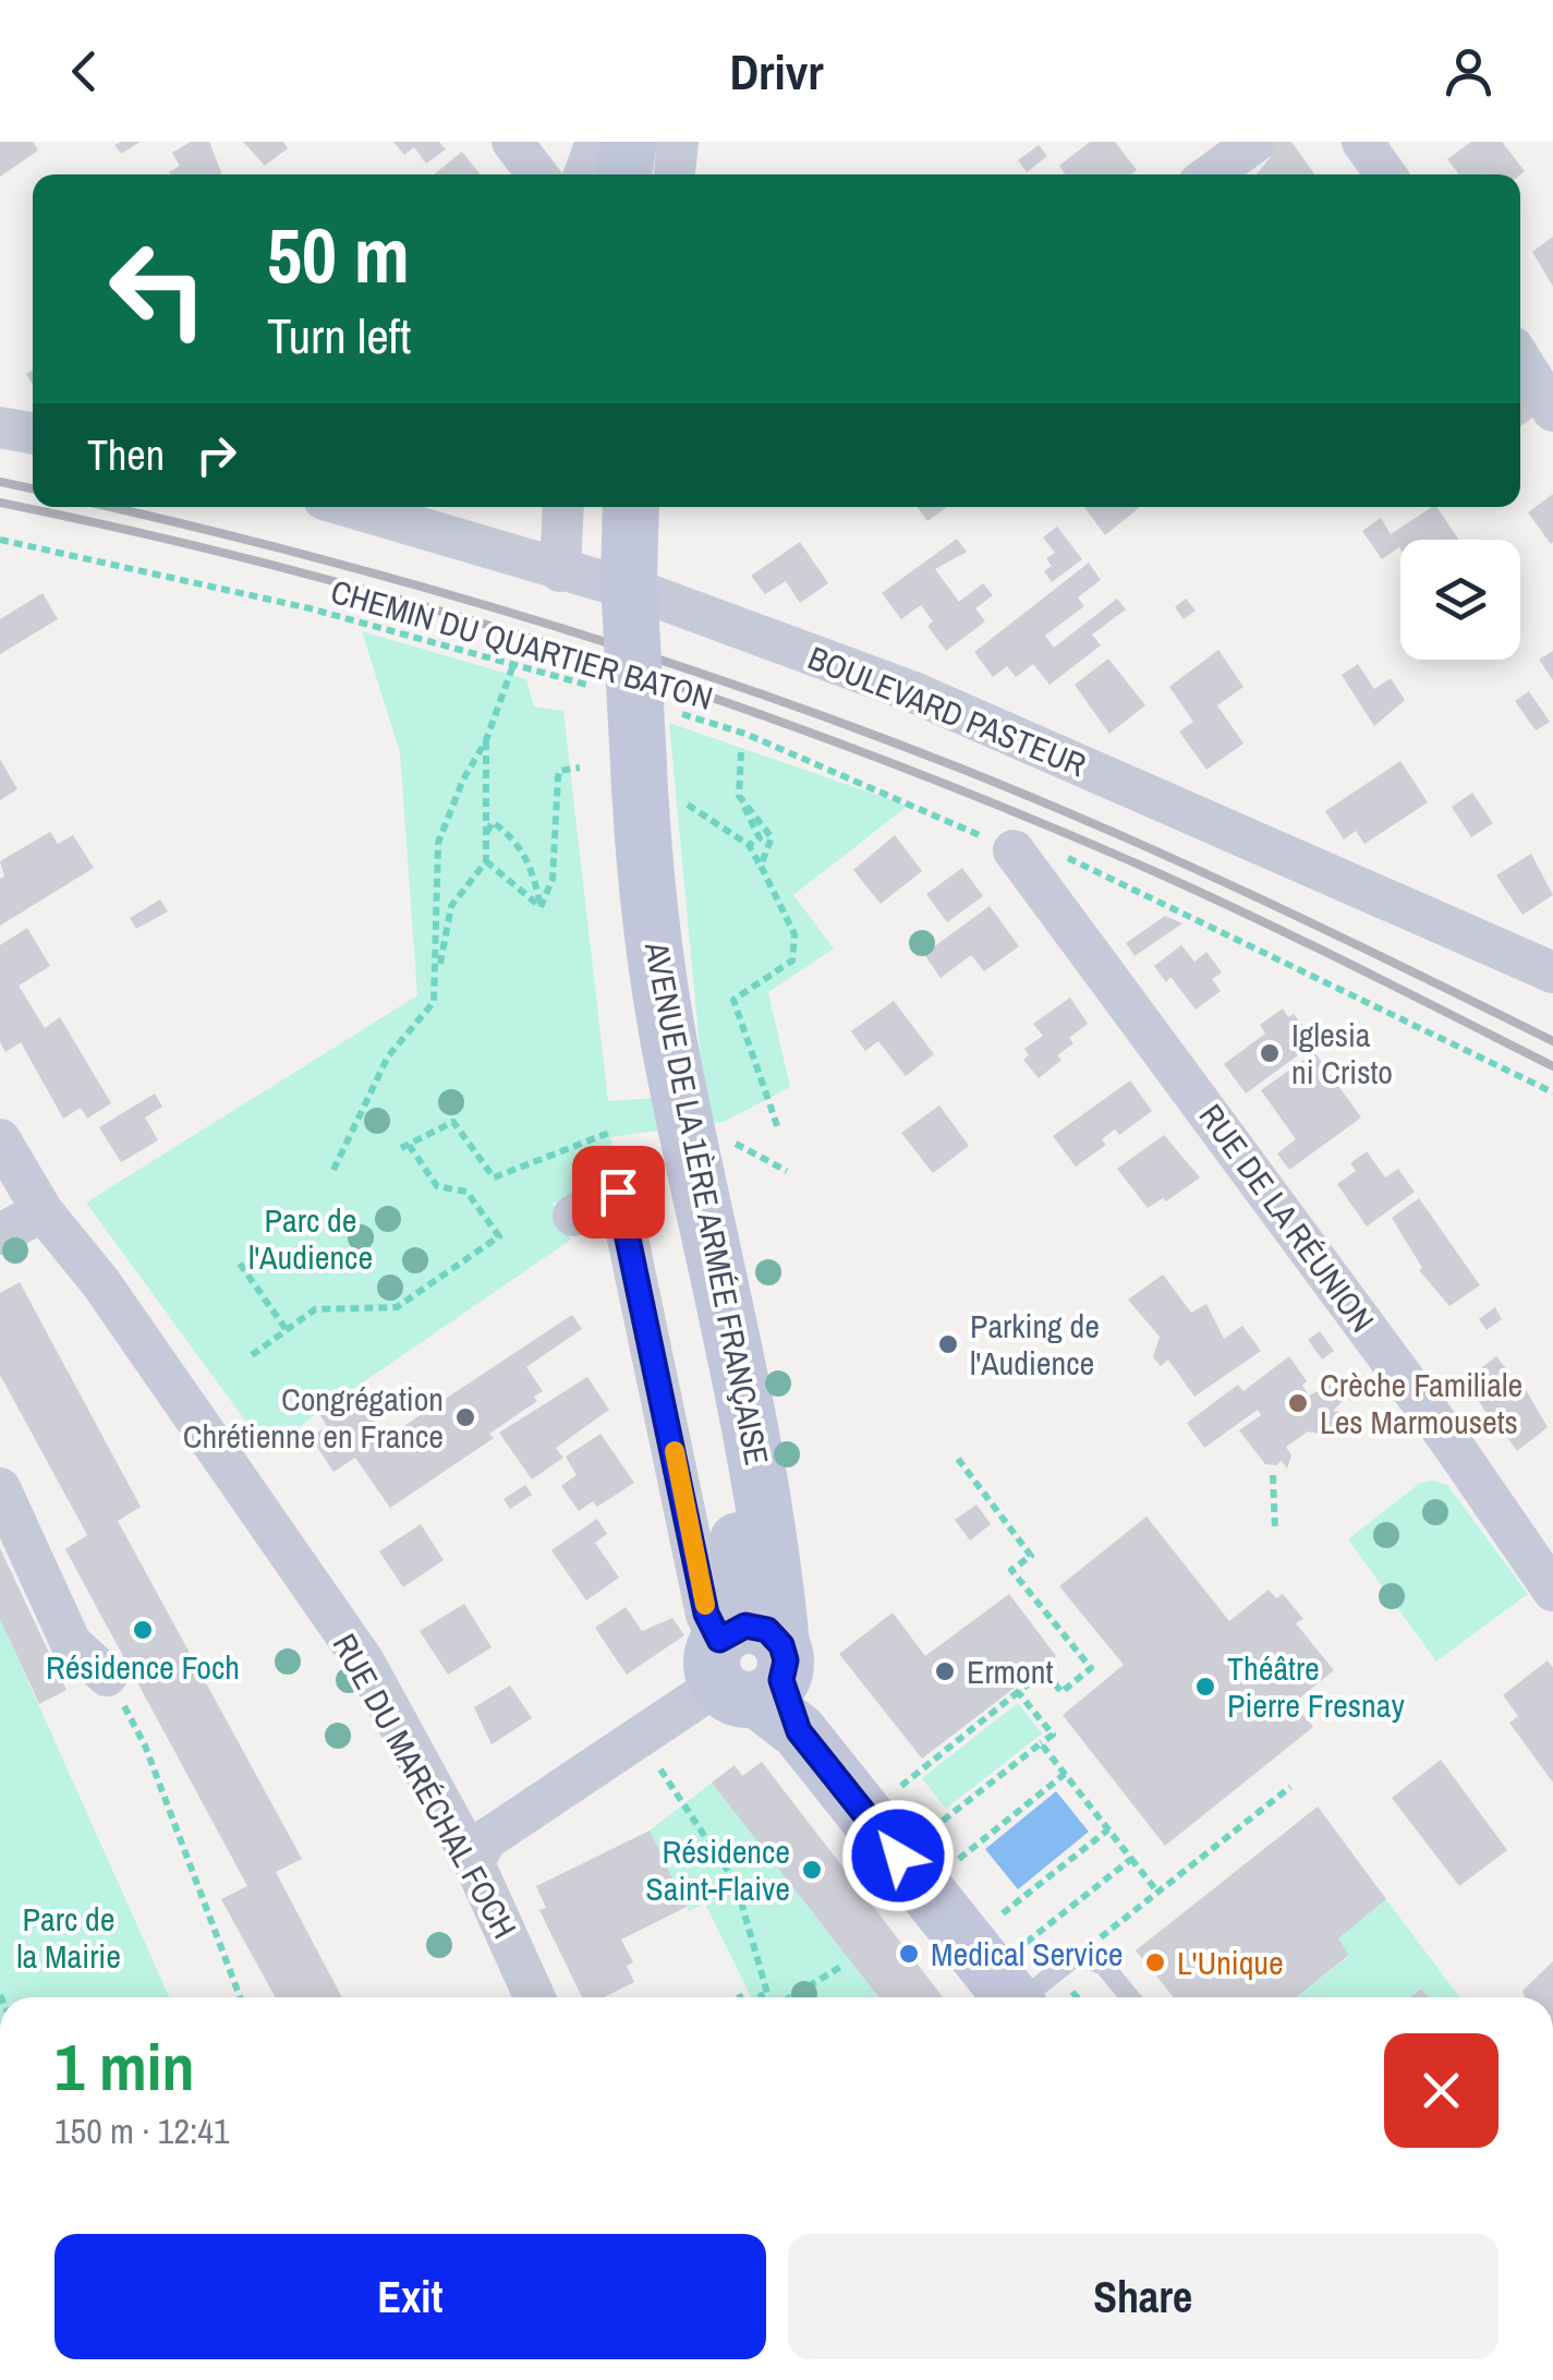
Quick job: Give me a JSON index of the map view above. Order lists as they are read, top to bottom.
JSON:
{
  "streets": {
    "main road": ["AVENUE DE LA 1ÈRE ARMÉE FRANÇAISE"],
    "street": ["BOULEVARD PASTEUR", "RUE DE LA RÉUNION", "RUE DU MARÉCHAL FOCH"],
    "path": ["CHEMIN DU QUARTIER BATON"]
  },
  "crossings": [
    ["CHEMIN DU QUARTIER BATON", "AVENUE DE LA 1ÈRE ARMÉE FRANÇAISE"],
    ["CHEMIN DU QUARTIER BATON", "RUE DE LA RÉUNION"]
  ],
  "parks": ["Parc de l'Audience", "Parc de la Mairie"],
  "places": [
    "Iglesia ni Cristo",
    "Parking de l'Audience",
    "Crèche Familiale Les Marmousets",
    "Congrégation Chrétienne en France",
    "Résidence Foch",
    "Ermont",
    "Théâtre Pierre Fresnay",
    "Résidence Saint-Flaive",
    "Medical Service",
    "L'Unique"
  ],
  "page": {
    "header": "Drivr",
    "turn": ["50 m", "Turn left"],
    "then": "Then",
    "heading": ["1 min", "150 m · 12:41"],
    "buttons": ["Exit", "Share"]
  }
}
